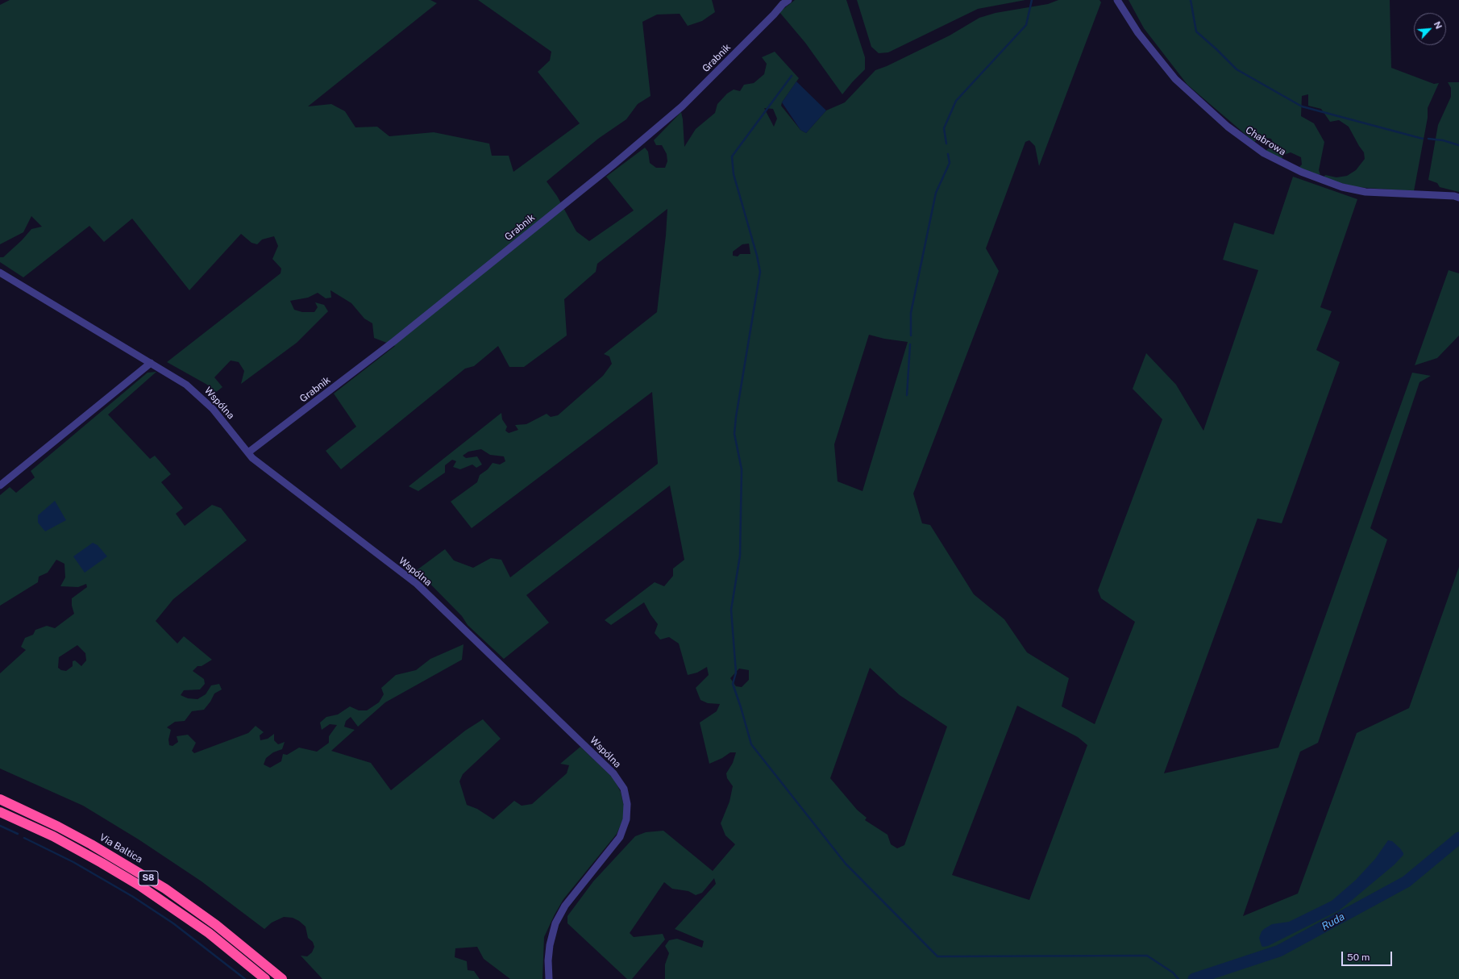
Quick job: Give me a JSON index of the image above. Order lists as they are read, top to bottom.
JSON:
{
  "streets": {
    "highway": ["Via Baltica", "S8"],
    "street": ["Grabnik", "Chabrowa", "Wspólna"]
  },
  "crossings": [
    ["Grabnik", "Wspólna"]
  ],
  "water": ["Ruda"],
  "scale_bar": "50 m",
  "north": "top right"
}
